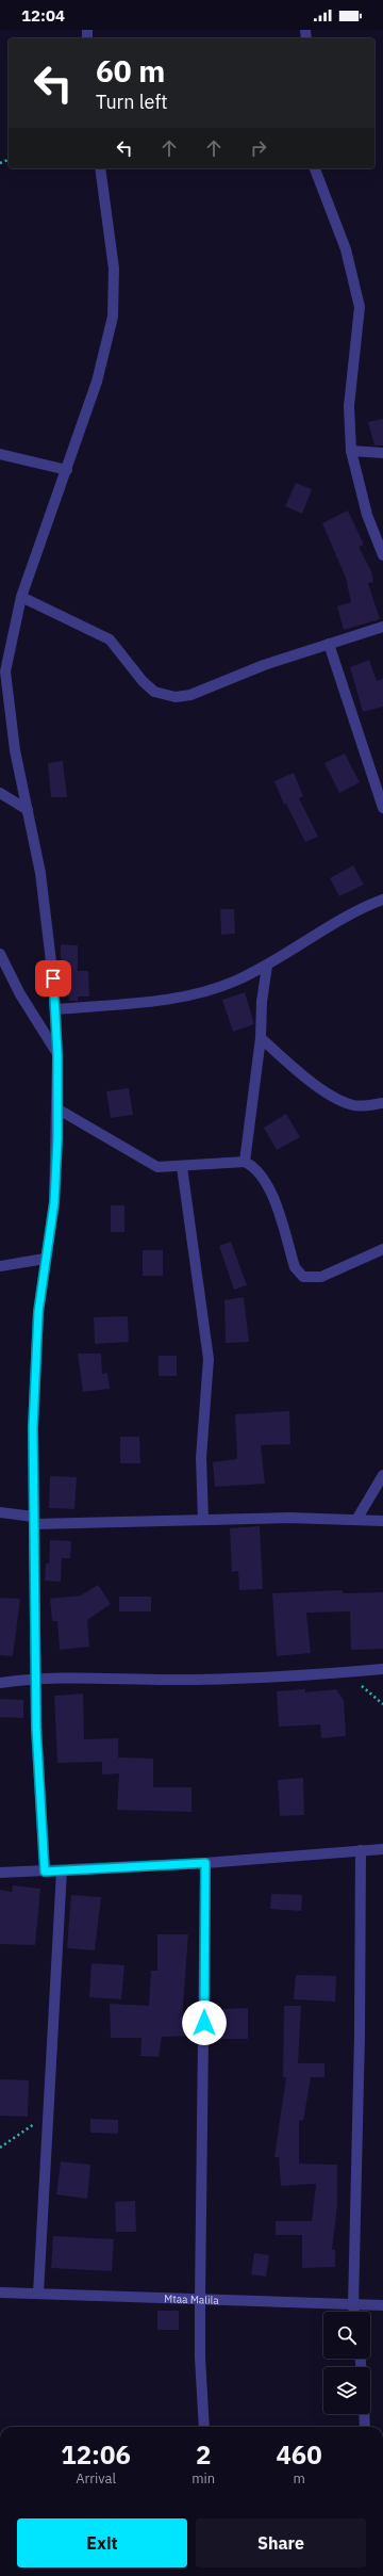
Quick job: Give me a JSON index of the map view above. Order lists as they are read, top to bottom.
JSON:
{
  "streets": {
    "street": ["Mtaa Malila"]
  },
  "page": {
    "status": "12:04",
    "turn": ["60 m", "Turn left"],
    "eta": [
      "12:06",
      "Arrival",
      "2",
      "min",
      "460",
      "m"
    ],
    "buttons": ["Exit", "Share"]
  }
}
